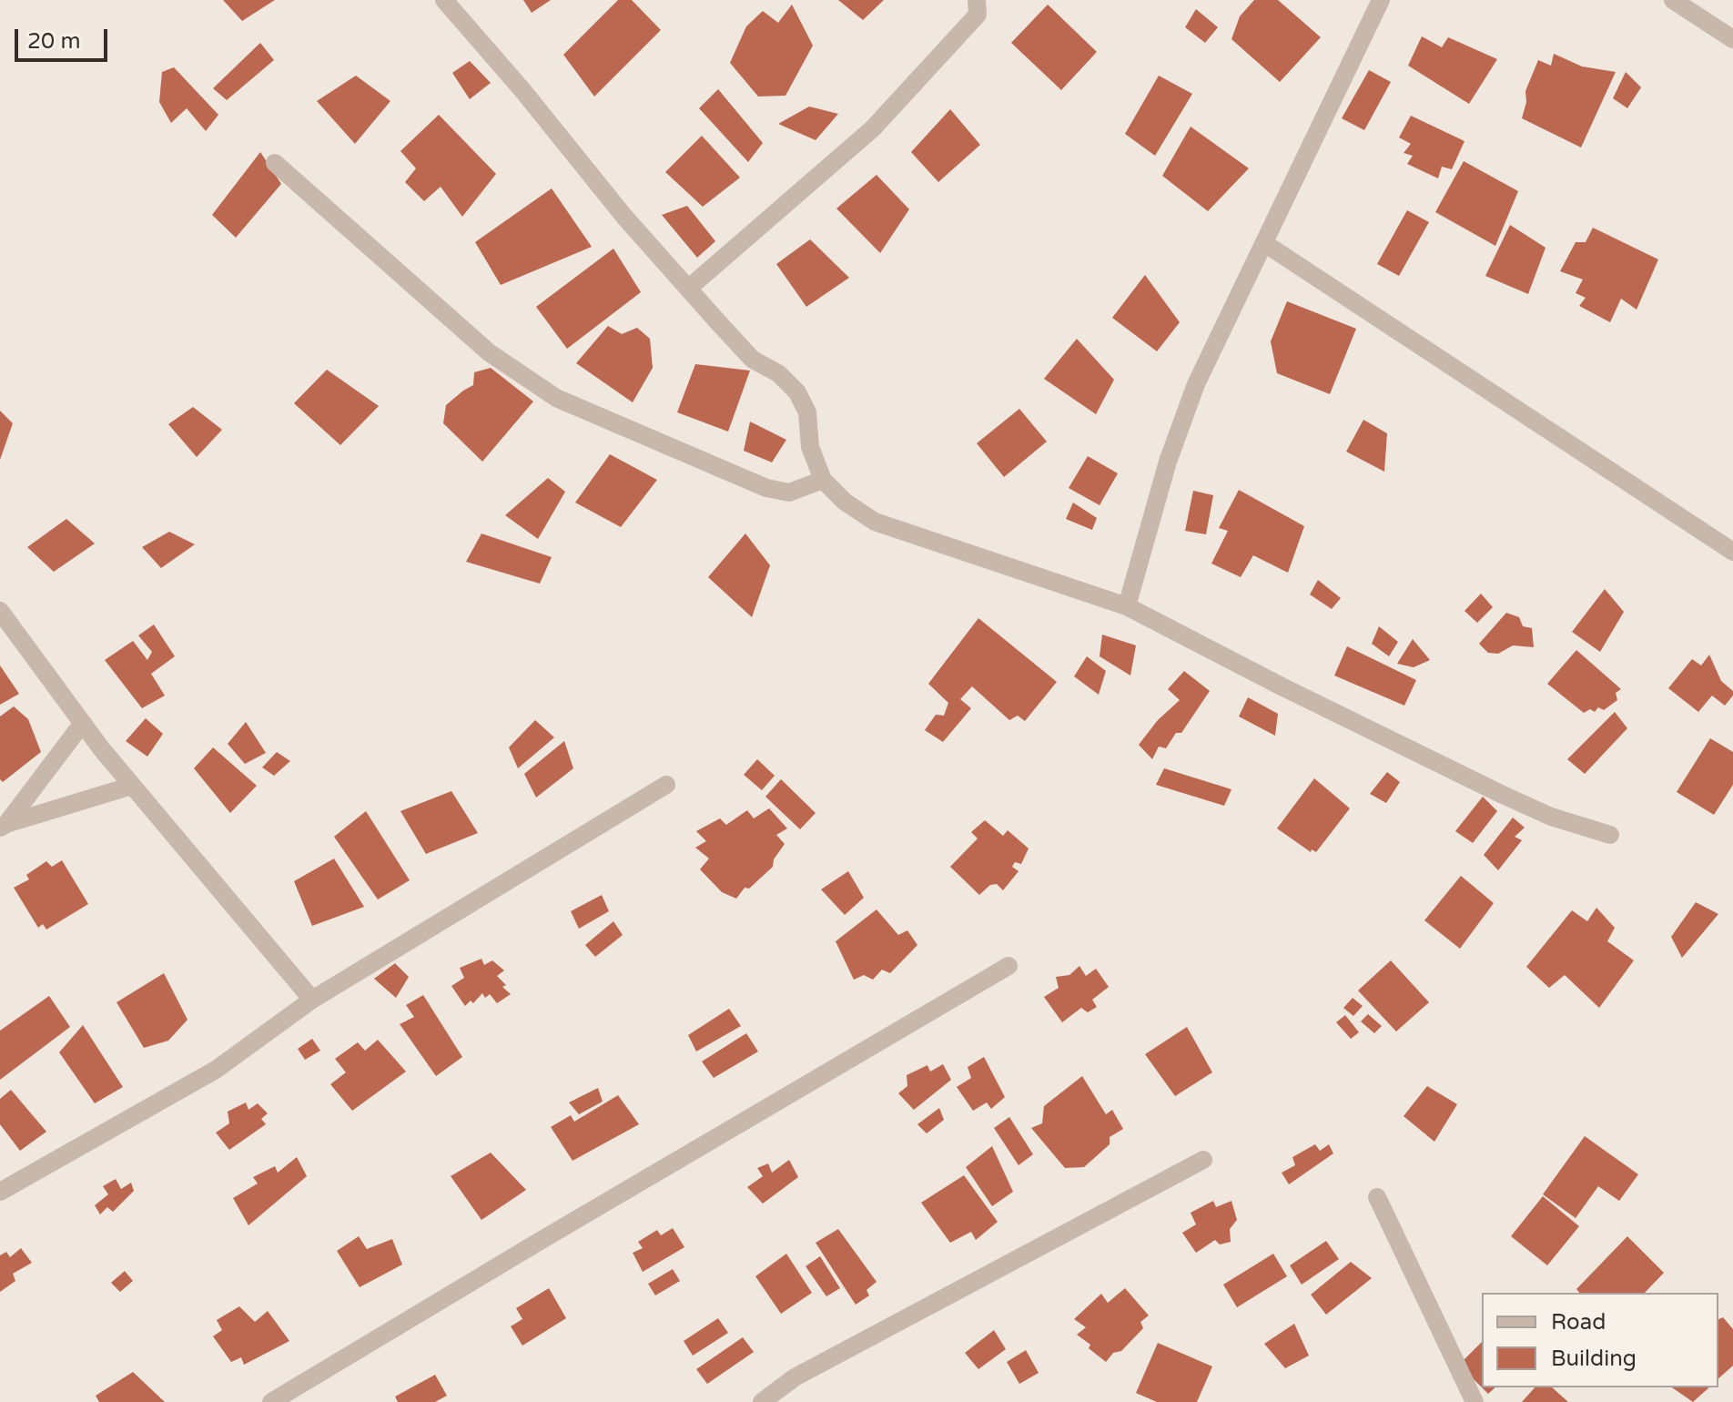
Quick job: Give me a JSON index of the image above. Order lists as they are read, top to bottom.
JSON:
{
  "legend": ["Road", "Building"],
  "scale_bar": "20 m"
}
